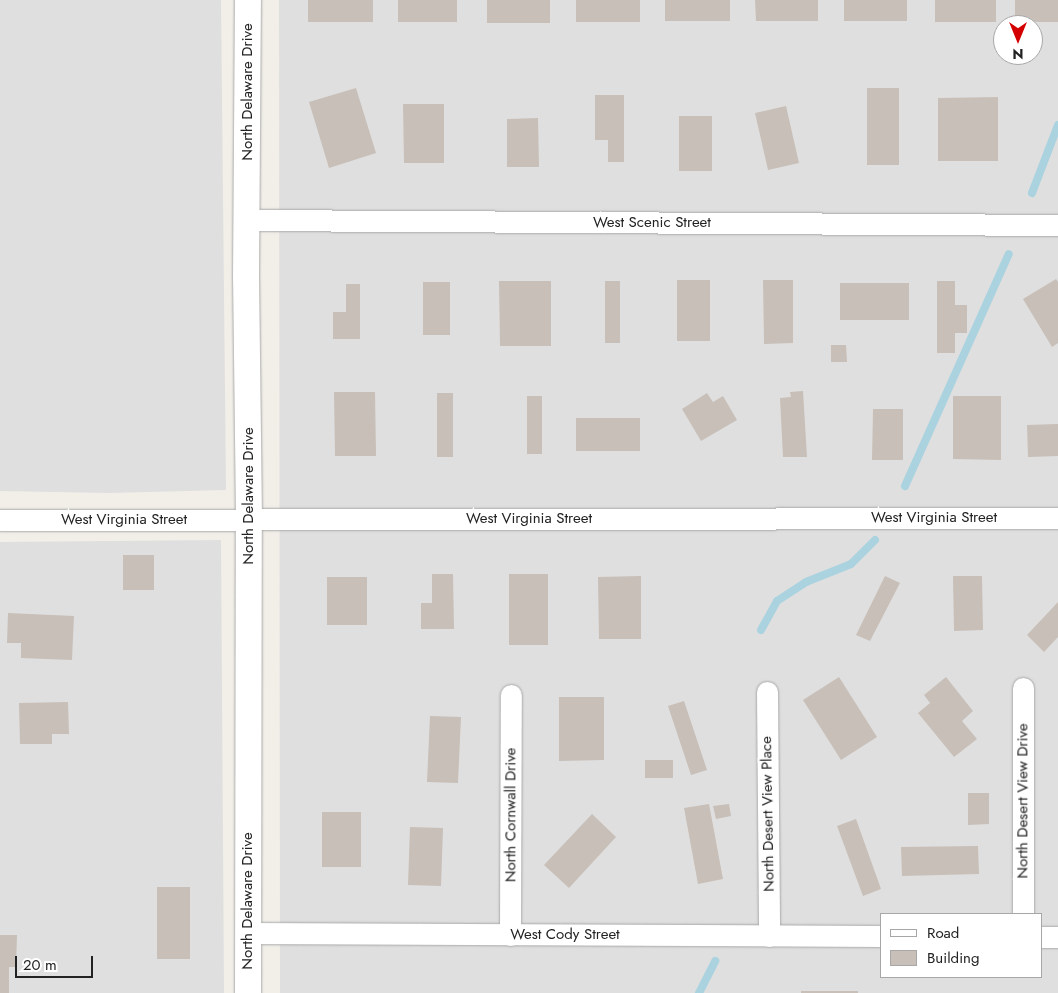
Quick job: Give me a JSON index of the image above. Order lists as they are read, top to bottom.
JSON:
{
  "streets": {
    "street": [
      "North Delaware Drive",
      "West Scenic Street",
      "West Virginia Street",
      "North Desert View Drive",
      "North Desert View Place",
      "North Cornwall Drive",
      "West Cody Street"
    ]
  },
  "crossings": [
    ["North Delaware Drive", "West Scenic Street"],
    ["North Delaware Drive", "West Virginia Street"],
    ["North Delaware Drive", "West Cody Street"],
    ["North Desert View Place", "West Cody Street"],
    ["North Cornwall Drive", "West Cody Street"]
  ],
  "legend": ["Road", "Building"],
  "scale_bar": "20 m",
  "north": "bottom"
}
